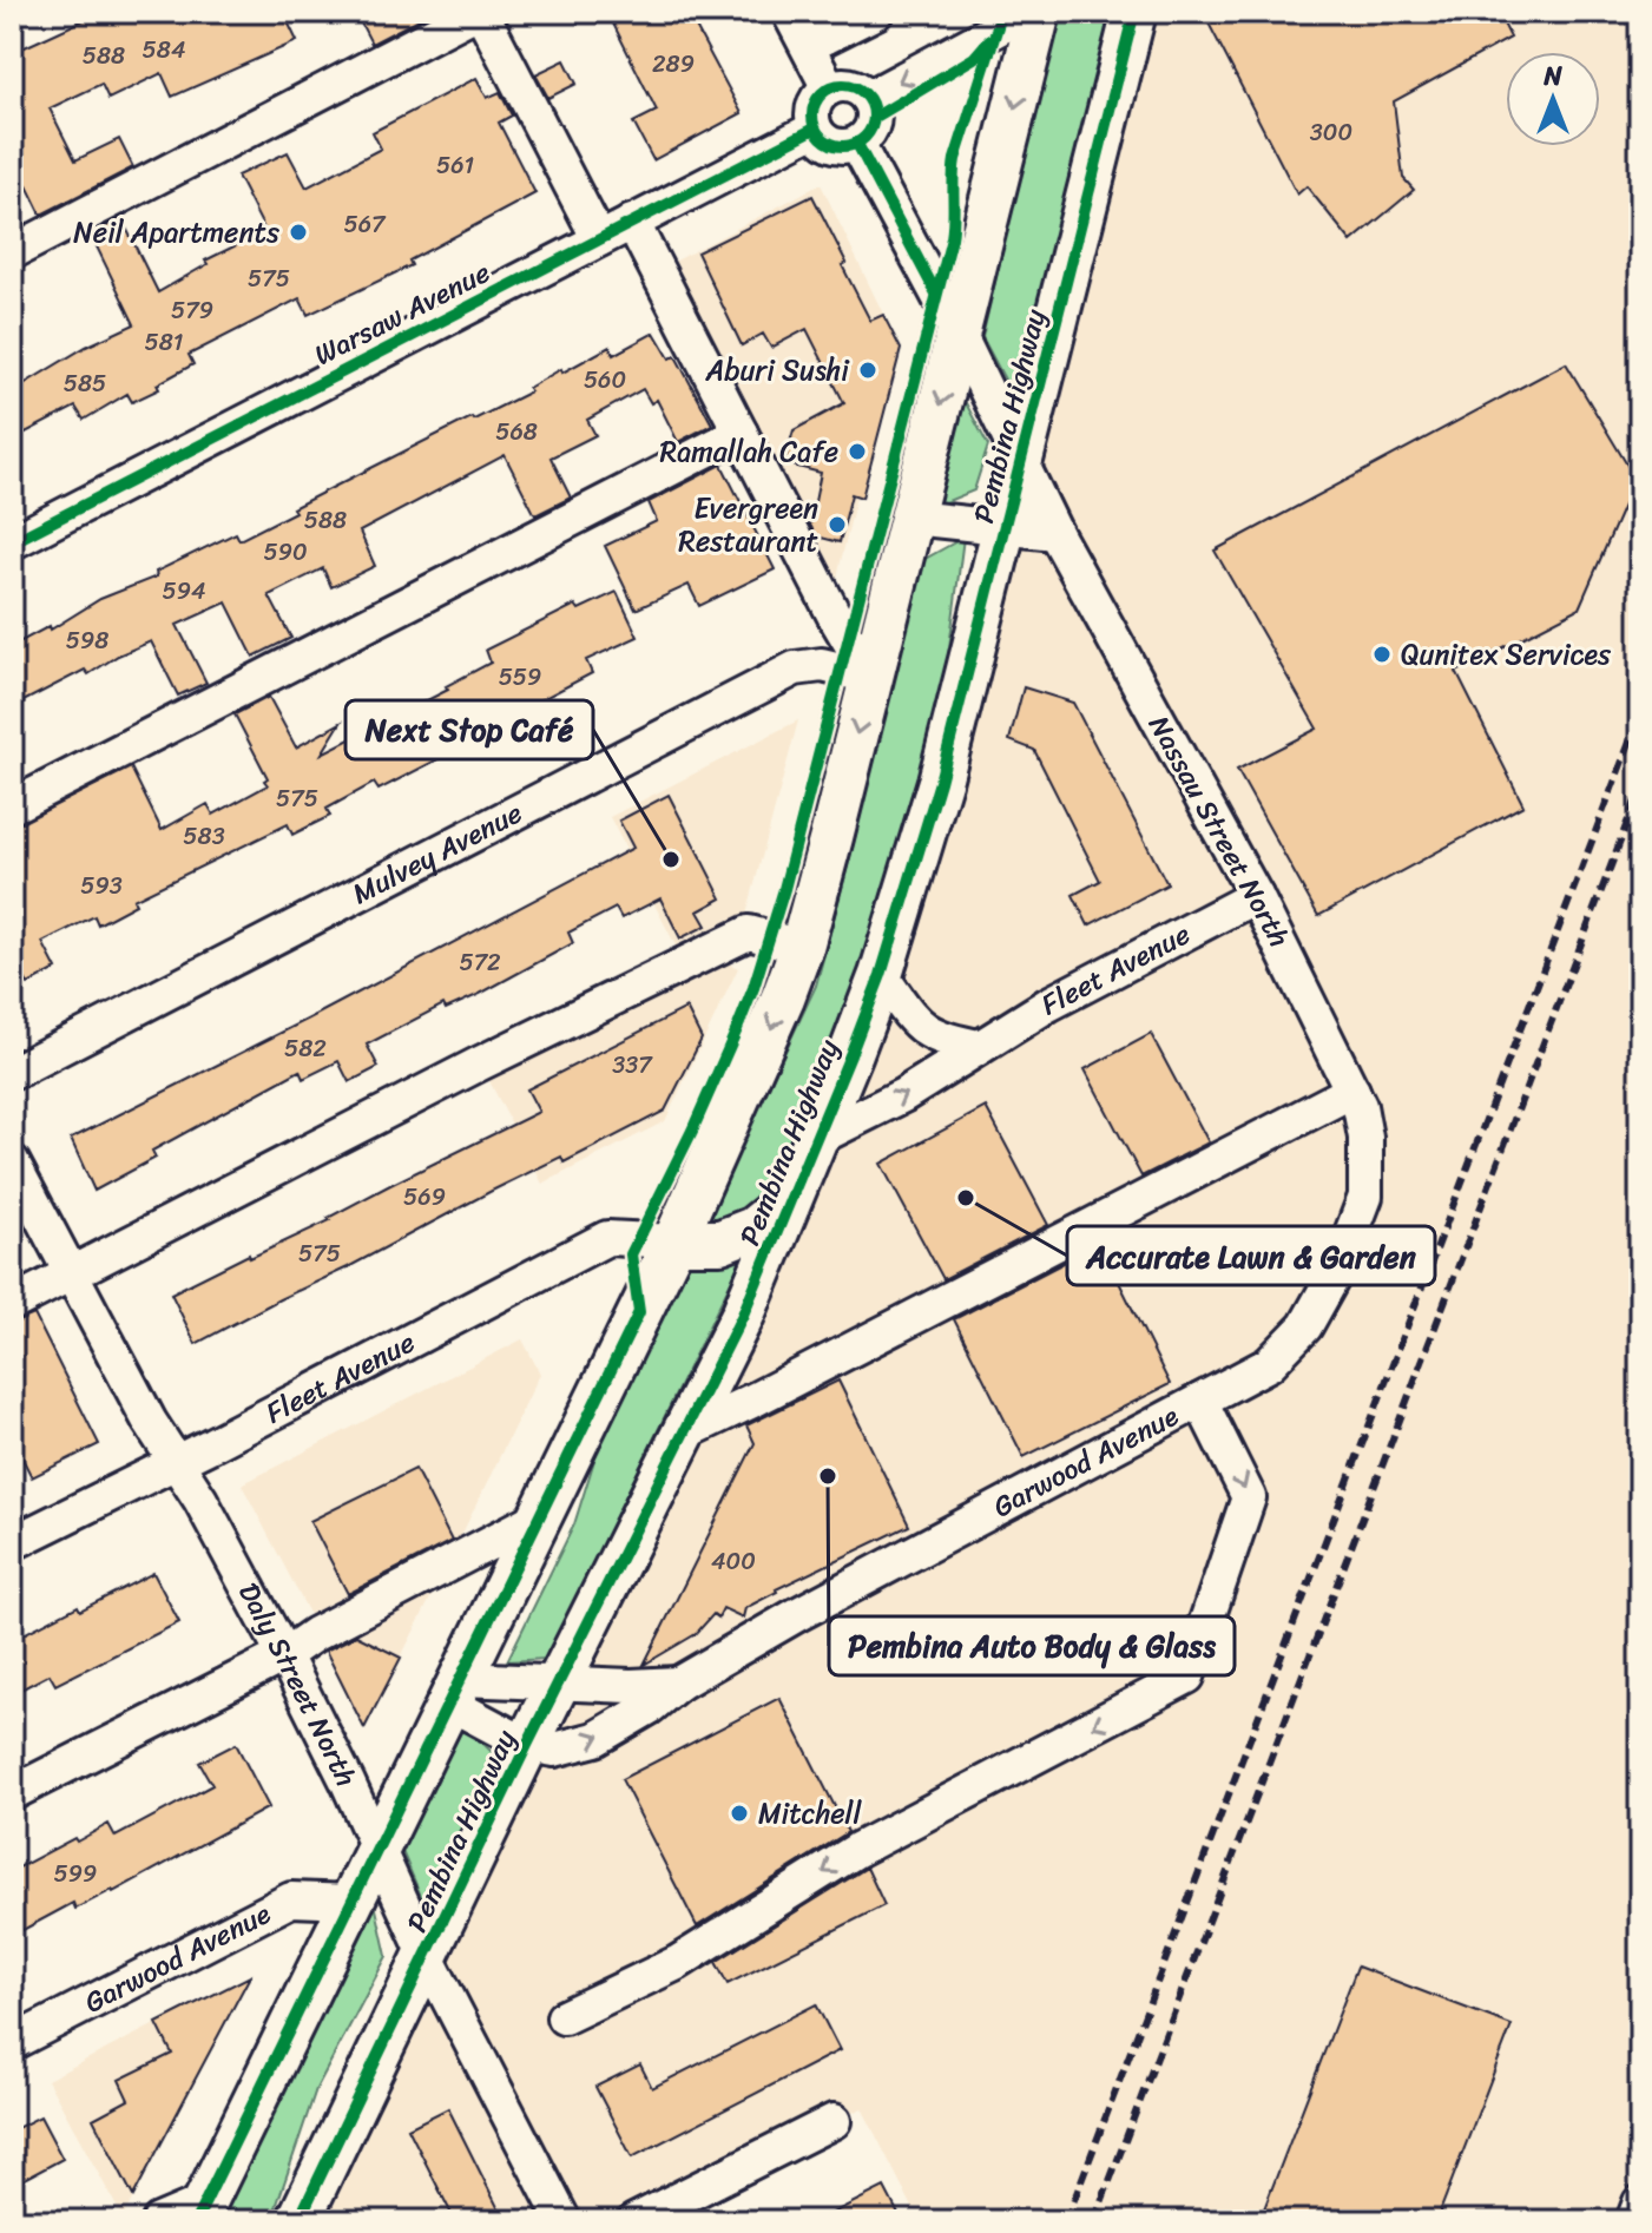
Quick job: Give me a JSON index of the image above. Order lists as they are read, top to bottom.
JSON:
{
  "streets": {
    "main road": ["Pembina Highway"],
    "street": [
      "Warsaw Avenue",
      "Nassau Street North",
      "Mulvey Avenue",
      "Fleet Avenue",
      "Garwood Avenue",
      "Daly Street North"
    ]
  },
  "crossings": [
    ["Warsaw Avenue", "Nassau Street North"],
    ["Pembina Highway", "Nassau Street North"],
    ["Pembina Highway", "Mulvey Avenue"],
    ["Pembina Highway", "Fleet Avenue"],
    ["Pembina Highway", "Garwood Avenue"],
    ["Pembina Highway", "Daly Street North"],
    ["Nassau Street North", "Fleet Avenue"],
    ["Nassau Street North", "Garwood Avenue"],
    ["Fleet Avenue", "Daly Street North"]
  ],
  "places": [
    "Neil Apartments",
    "Aburi Sushi",
    "Ramallah Cafe",
    "Evergreen Restaurant",
    "Qunitex Services",
    "Next Stop Café",
    "Accurate Lawn & Garden",
    "Pembina Auto Body & Glass",
    "Mitchell"
  ],
  "house_numbers": [
    "584",
    "588",
    "289",
    "300",
    "561",
    "567",
    "575",
    "579",
    "581",
    "560",
    "585",
    "568",
    "588",
    "590",
    "594",
    "598",
    "559",
    "575",
    "583",
    "593",
    "572",
    "582",
    "337",
    "569",
    "575",
    "400",
    "599"
  ],
  "north": "top"
}
